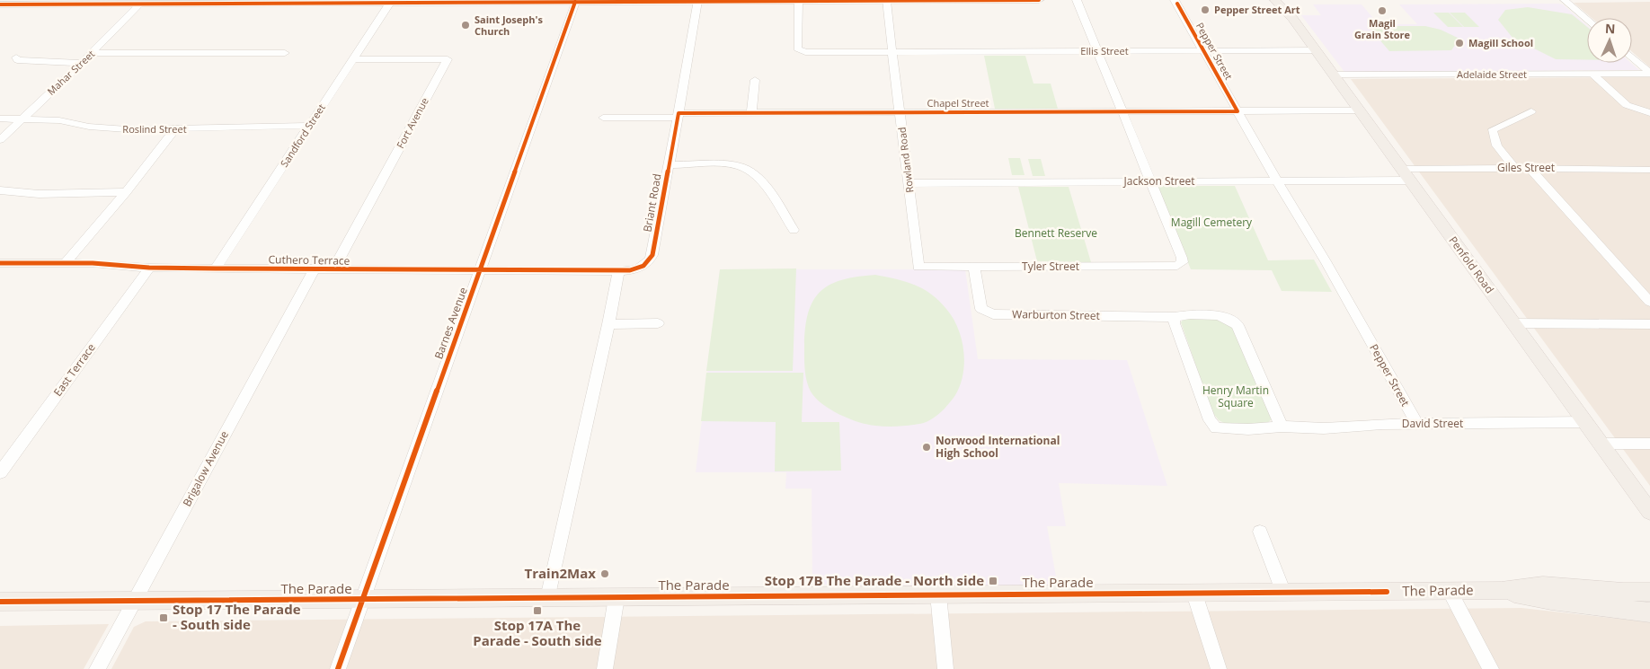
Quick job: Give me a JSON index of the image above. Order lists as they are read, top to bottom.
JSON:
{
  "streets": {
    "main road": ["Penfold Road", "The Parade"],
    "street": [
      "Ellis Street",
      "Pepper Street",
      "Mahar Street",
      "Adelaide Street",
      "Chapel Street",
      "Fort Avenue",
      "Roslind Street",
      "Sandford Street",
      "Rowland Road",
      "Giles Street",
      "Jackson Street",
      "Briant Road",
      "Cuthero Terrace",
      "Tyler Street",
      "Warburton Street",
      "Barnes Avenue",
      "East Terrace",
      "David Street",
      "Brigalow Avenue"
    ]
  },
  "crossings": [
    ["Ellis Street", "Pepper Street"],
    ["Ellis Street", "Rowland Road"],
    ["Ellis Street", "Penfold Road"],
    ["Pepper Street", "Chapel Street"],
    ["Pepper Street", "Jackson Street"],
    ["Pepper Street", "David Street"],
    ["Mahar Street", "Roslind Street"],
    ["Adelaide Street", "Penfold Road"],
    ["Chapel Street", "Rowland Road"],
    ["Chapel Street", "Briant Road"],
    ["Chapel Street", "Penfold Road"],
    ["Fort Avenue", "Sandford Street"],
    ["Fort Avenue", "Cuthero Terrace"],
    ["Roslind Street", "Sandford Street"],
    ["Sandford Street", "Cuthero Terrace"],
    ["Rowland Road", "Jackson Street"],
    ["Rowland Road", "Tyler Street"],
    ["Giles Street", "Jackson Street"],
    ["Giles Street", "Penfold Road"],
    ["Jackson Street", "Penfold Road"],
    ["Jackson Street", "Tyler Street"],
    ["Briant Road", "Cuthero Terrace"],
    ["Cuthero Terrace", "Barnes Avenue"],
    ["Cuthero Terrace", "East Terrace"],
    ["Cuthero Terrace", "Brigalow Avenue"],
    ["Penfold Road", "David Street"],
    ["Tyler Street", "Warburton Street"],
    ["Barnes Avenue", "The Parade"],
    ["Brigalow Avenue", "The Parade"]
  ],
  "parks": ["Magill Cemetery", "Bennett Reserve", "Henry Martin Square"],
  "places": {
    "other": [
      "Pepper Street Art",
      "Magil Grain Store",
      "Saint Joseph's Church",
      "Magill School",
      "Norwood International High School",
      "Train2Max"
    ],
    "transit": ["Stop 17B The Parade - North side", "Stop 17A The Parade - South side", "Stop 17 The Parade - South side"]
  },
  "north": "top"
}
